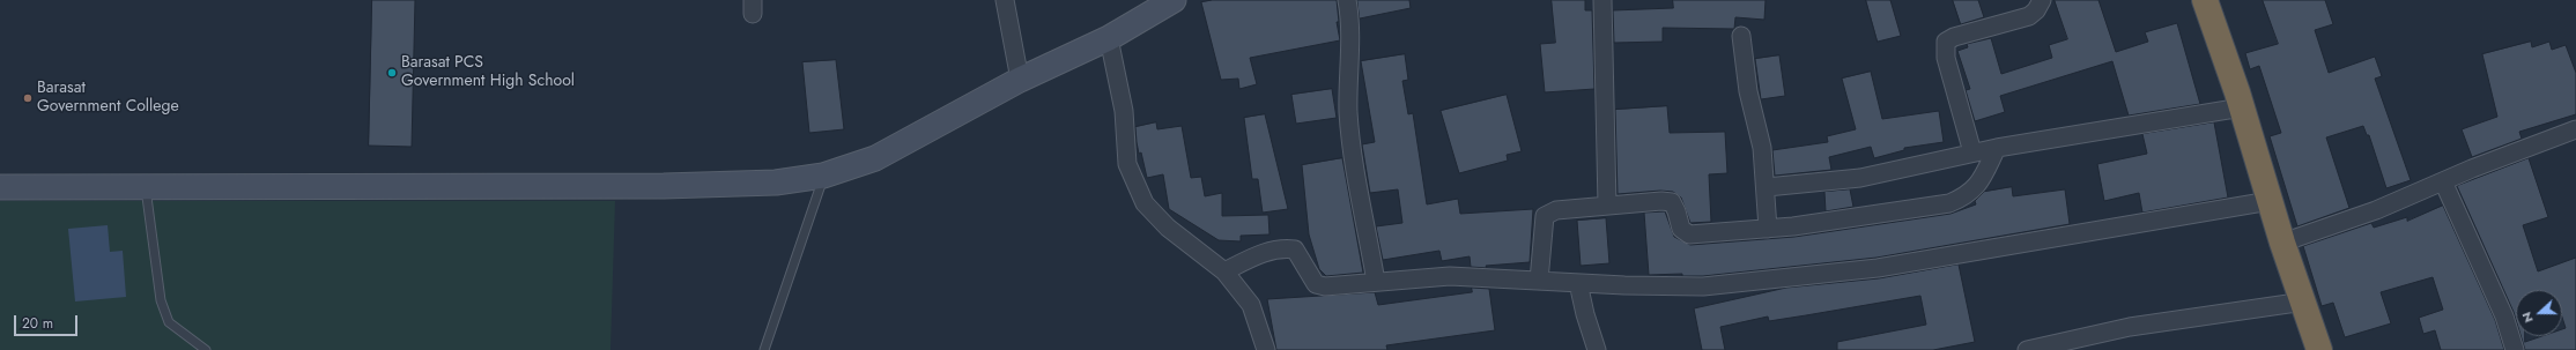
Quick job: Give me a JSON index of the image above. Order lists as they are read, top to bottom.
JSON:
{
  "places": ["Barasat PCS Government High School", "Barasat Government College"],
  "scale_bar": "20 m",
  "north": "left"
}
